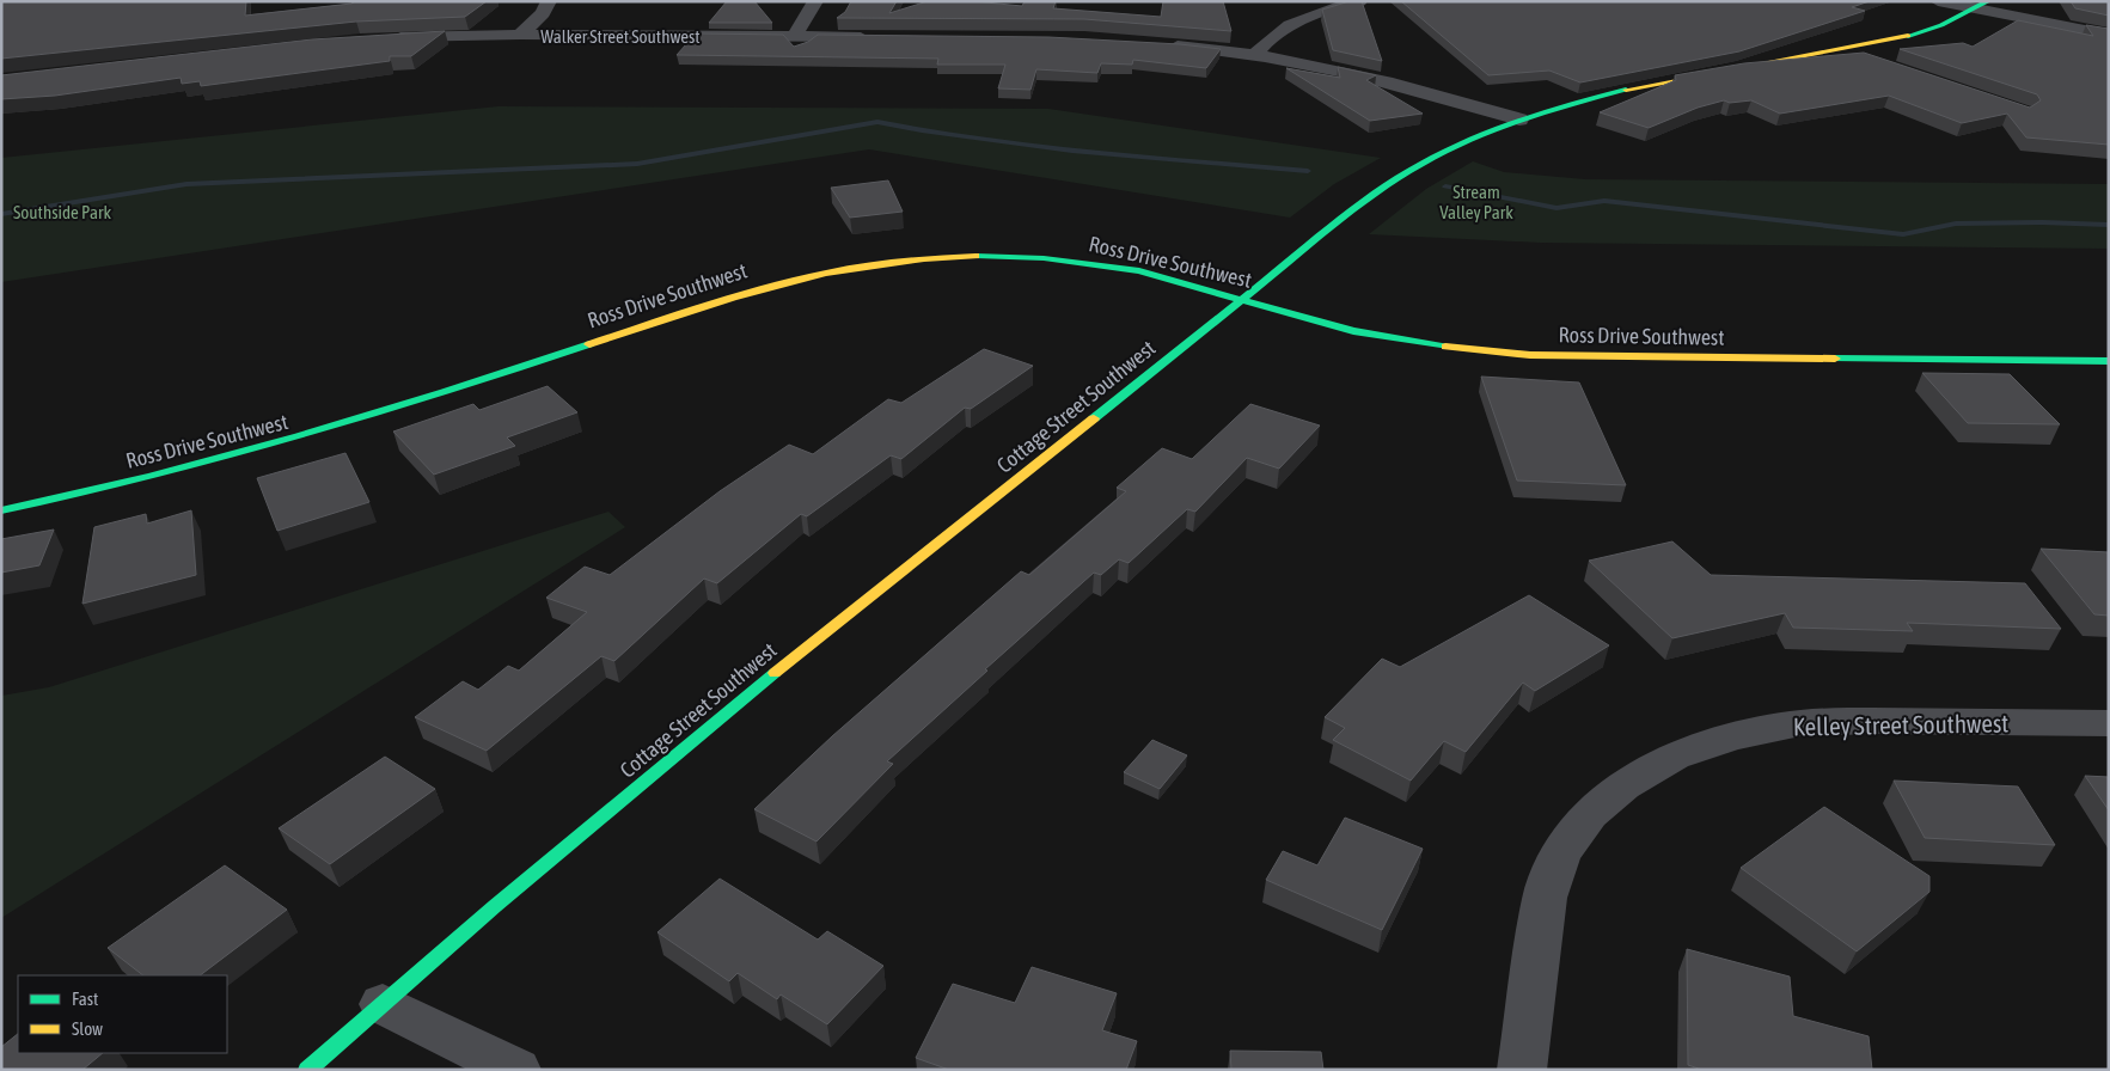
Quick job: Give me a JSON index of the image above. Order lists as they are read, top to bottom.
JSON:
{
  "streets": {
    "street": [
      "Walker Street Southwest",
      "Ross Drive Southwest",
      "Cottage Street Southwest",
      "Kelley Street Southwest"
    ]
  },
  "crossings": [
    ["Ross Drive Southwest", "Cottage Street Southwest"]
  ],
  "parks": ["Stream Valley Park", "Southside Park"],
  "legend": ["Fast", "Slow"]
}
